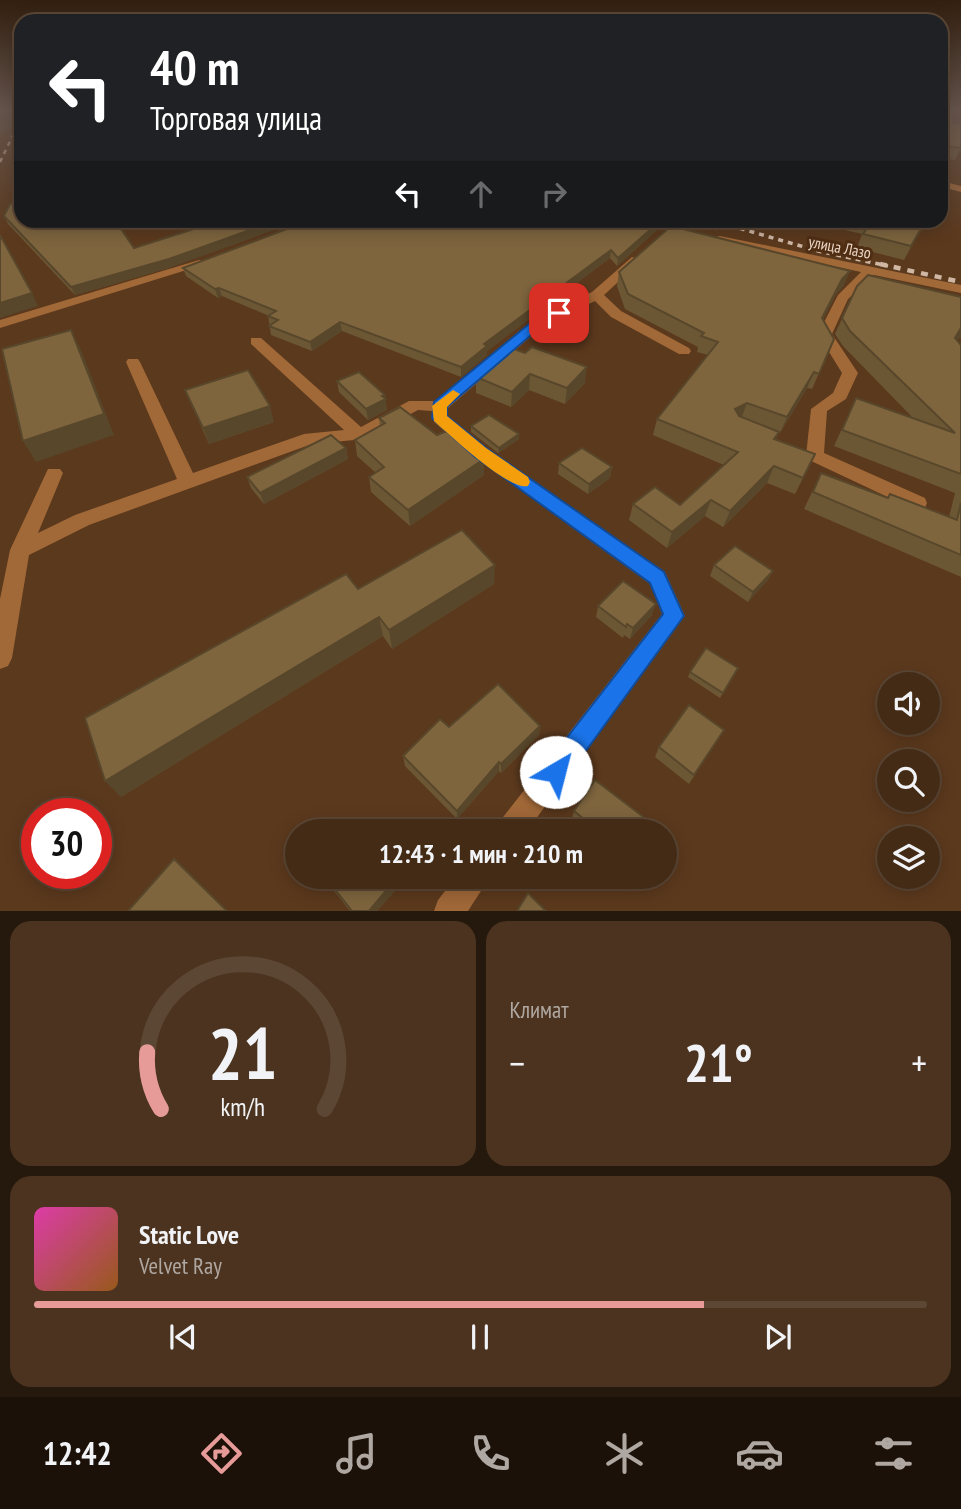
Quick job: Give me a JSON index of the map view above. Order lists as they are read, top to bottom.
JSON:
{
  "streets": {
    "street": ["улица Лазо"]
  },
  "page": {
    "turn": ["40 m", "Торговая улица"],
    "limit": "30",
    "trip": "12:43 · 1 мин · 210 m",
    "tile": "Климат",
    "heat": ["−", "21°", "+"],
    "song": ["Static Love", "Velvet Ray"],
    "tabs": "12:42",
    "gauge": ["21", "km/h"]
  }
}
